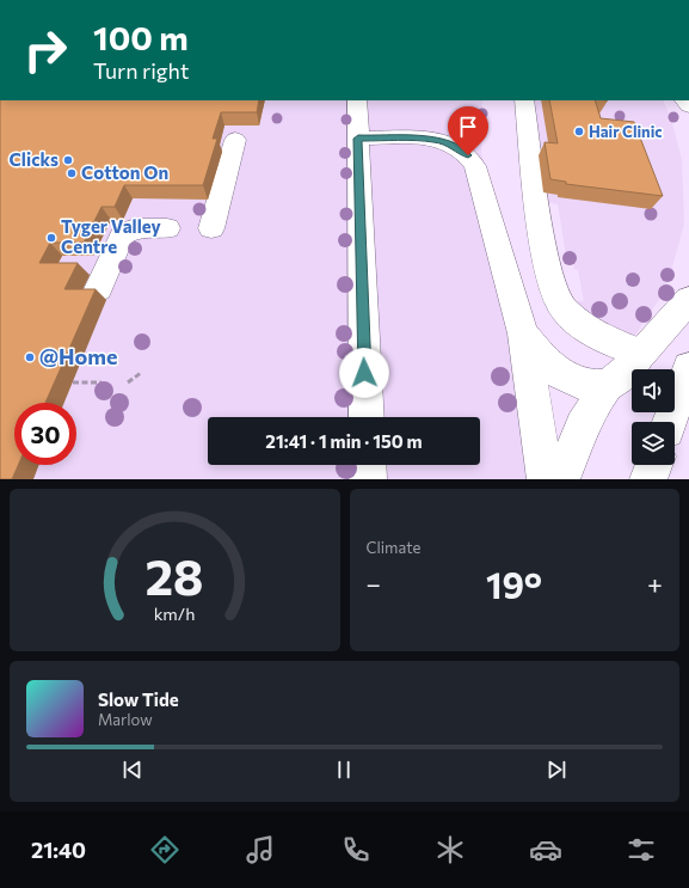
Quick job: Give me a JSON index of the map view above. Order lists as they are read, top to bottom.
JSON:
{
  "places": [
    "Hair Clinic",
    "Clicks",
    "Cotton On",
    "Tyger Valley Centre",
    "@Home"
  ],
  "page": {
    "turn": ["100 m", "Turn right"],
    "limit": "30",
    "trip": "21:41 · 1 min · 150 m",
    "tile": "Climate",
    "heat": ["−", "19°", "+"],
    "song": ["Slow Tide", "Marlow"],
    "tabs": "21:40",
    "gauge": ["28", "km/h"]
  }
}
